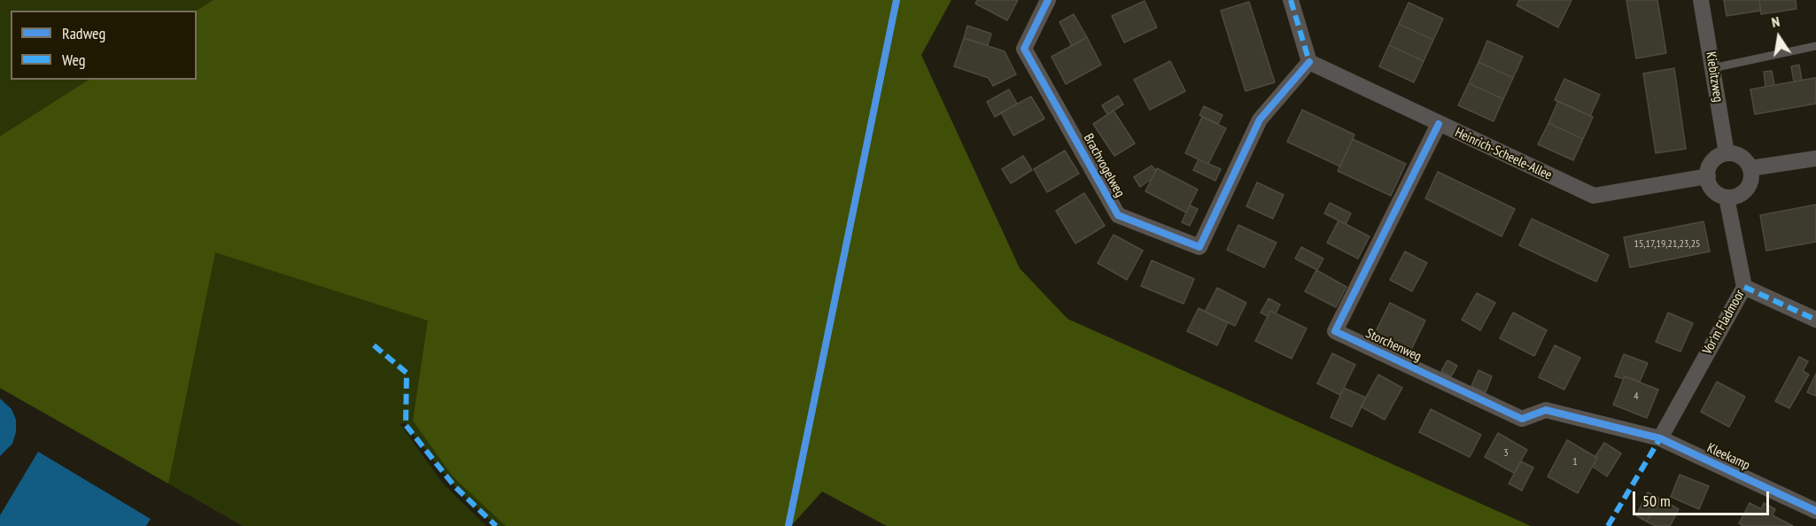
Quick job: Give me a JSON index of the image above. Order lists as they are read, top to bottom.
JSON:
{
  "streets": {
    "street": [
      "Kiebitzweg",
      "Heinrich-Scheele-Allee",
      "Brachvogelweg",
      "Vor'm Fladmoor",
      "Storchenweg",
      "Kleekamp"
    ]
  },
  "crossings": [
    ["Kiebitzweg", "Heinrich-Scheele-Allee"],
    ["Kiebitzweg", "Vor'm Fladmoor"],
    ["Heinrich-Scheele-Allee", "Brachvogelweg"],
    ["Heinrich-Scheele-Allee", "Vor'm Fladmoor"],
    ["Heinrich-Scheele-Allee", "Storchenweg"],
    ["Vor'm Fladmoor", "Storchenweg"],
    ["Vor'm Fladmoor", "Kleekamp"],
    ["Storchenweg", "Kleekamp"]
  ],
  "house_numbers": [
    "15,17,19,21,23,25",
    "4",
    "3",
    "1"
  ],
  "legend": ["Radweg", "Weg"],
  "scale_bar": "50 m",
  "north": "top"
}
